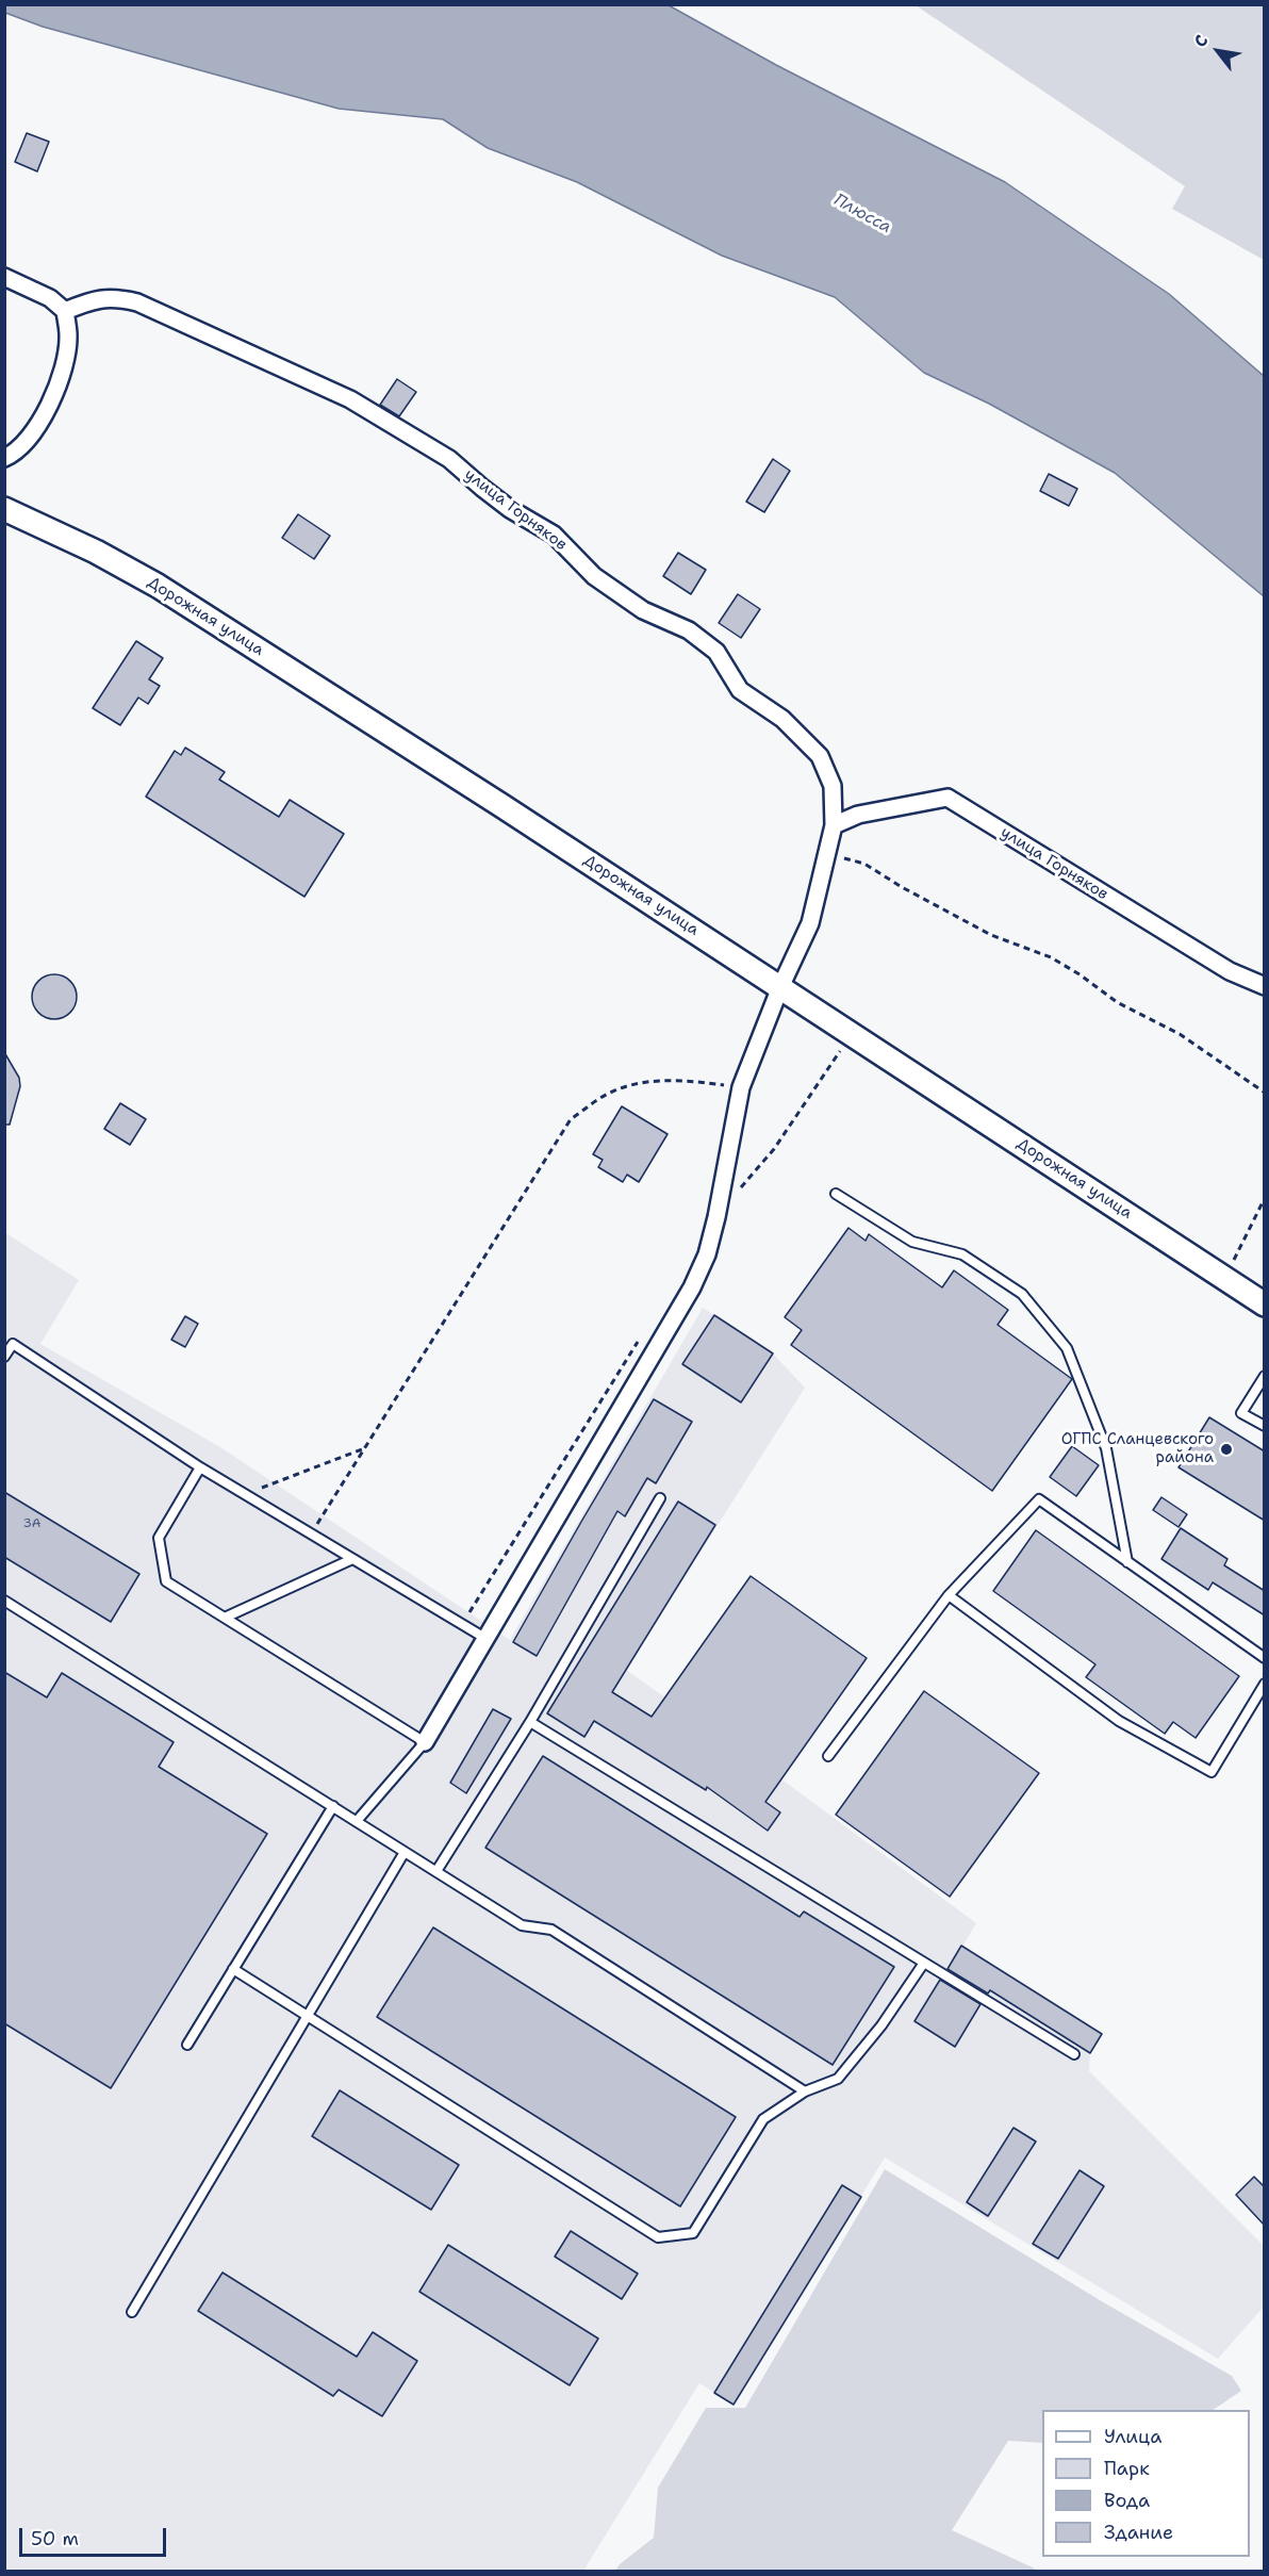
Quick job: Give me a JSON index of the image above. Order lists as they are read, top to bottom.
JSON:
{
  "streets": {
    "street": ["улица Горняков", "Дорожная улица"]
  },
  "crossings": [
    ["улица Горняков", "Дорожная улица"]
  ],
  "water": ["Плюсса"],
  "places": ["ОГПС Сланцевского района"],
  "house_numbers": ["3А"],
  "legend": [
    "Улица",
    "Парк",
    "Вода",
    "Здание"
  ],
  "scale_bar": "50 m",
  "north": "top left"
}
